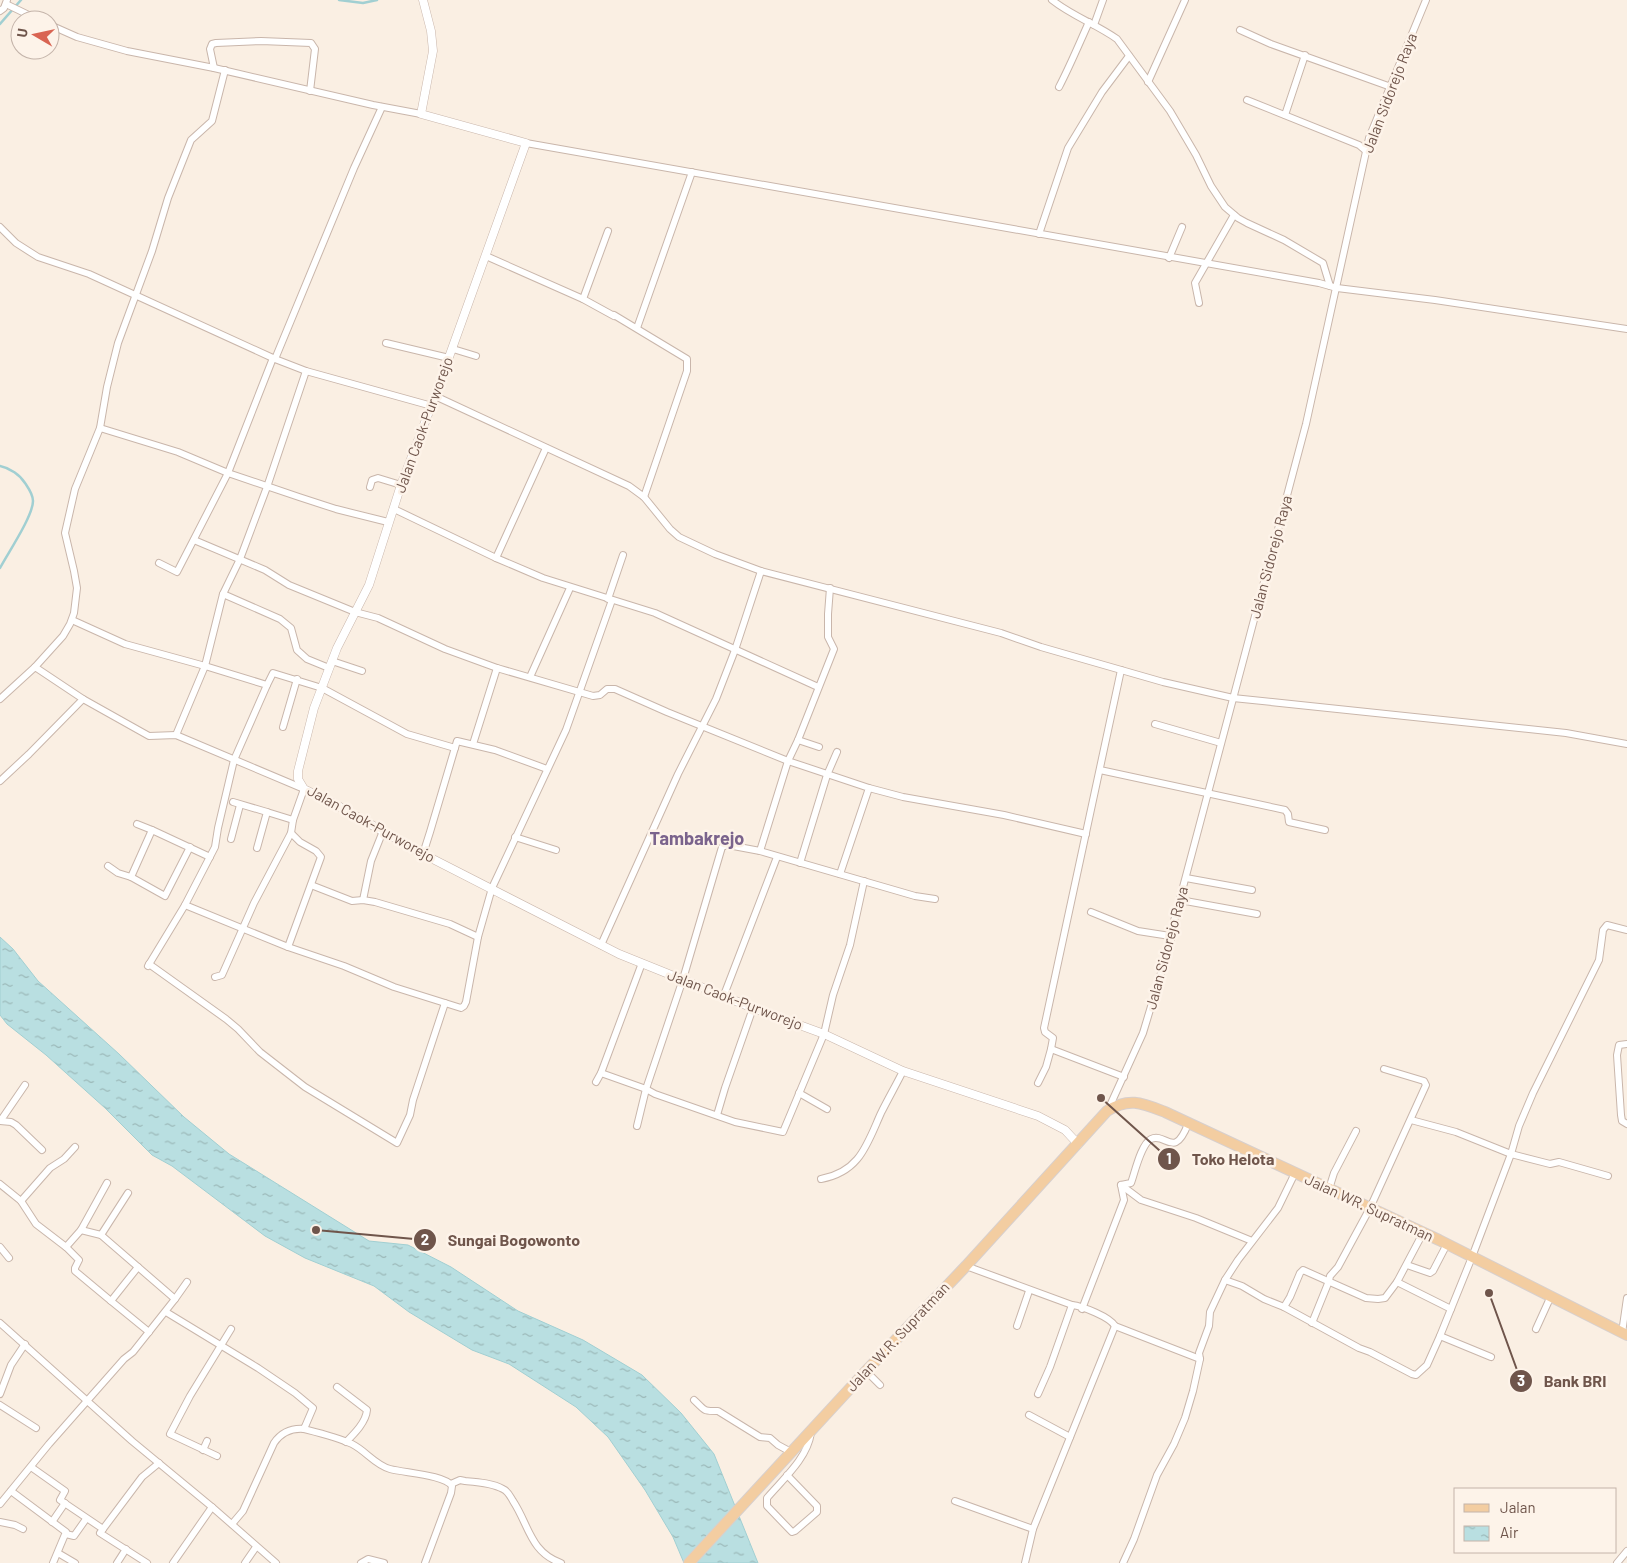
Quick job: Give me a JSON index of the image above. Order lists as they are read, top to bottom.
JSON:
{
  "streets": {
    "main road": ["Jalan WR. Supratman", "Jalan W.R. Supratman"],
    "street": ["Jalan Sidorejo Raya", "Jalan Caok-Purworejo"]
  },
  "crossings": [
    ["Jalan Sidorejo Raya", "Jalan WR. Supratman"],
    ["Jalan Sidorejo Raya", "Jalan W.R. Supratman"],
    ["Jalan Caok-Purworejo", "Jalan W.R. Supratman"],
    ["Jalan WR. Supratman", "Jalan W.R. Supratman"]
  ],
  "districts": ["Tambakrejo"],
  "places": ["Toko Helota", "Sungai Bogowonto", "Bank BRI"],
  "legend": ["Jalan", "Air"],
  "north": "left"
}
